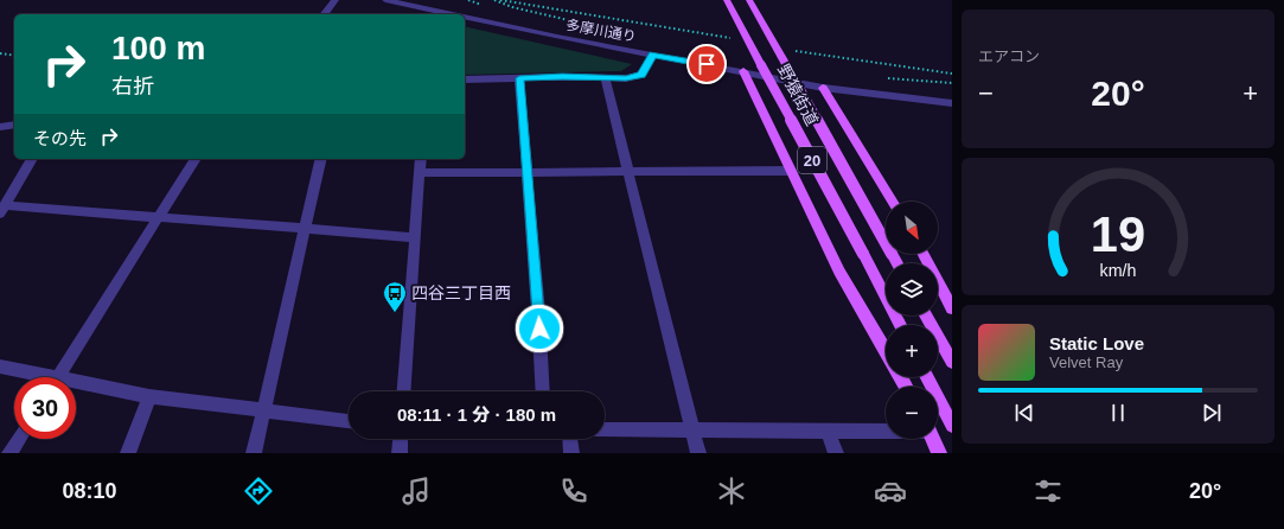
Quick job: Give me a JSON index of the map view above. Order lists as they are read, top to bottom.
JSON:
{
  "streets": {
    "main road": ["野猿街道", "20"],
    "street": ["多摩川通り"]
  },
  "places": {
    "bus stop": ["四谷三丁目西"]
  },
  "north": "bottom right",
  "page": {
    "tile": "エアコン",
    "turn": ["100 m", "右折"],
    "heat": ["−", "20°", "+"],
    "then": "その先",
    "map_buttons": ["+", "−"],
    "song": ["Static Love", "Velvet Ray"],
    "limit": "30",
    "trip": "08:11 · 1 分 · 180 m",
    "tabs": ["08:10", "20°"],
    "gauge": ["19", "km/h"]
  }
}
